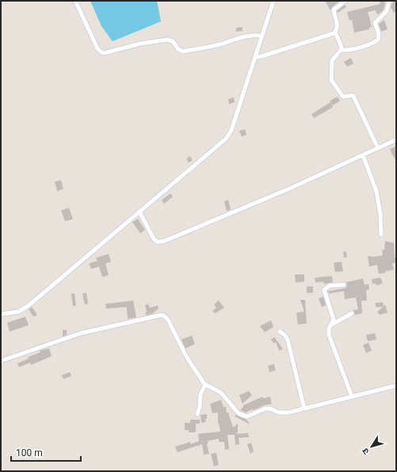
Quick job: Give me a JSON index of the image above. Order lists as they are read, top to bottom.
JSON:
{
  "scale_bar": "100 m",
  "north": "bottom left"
}
